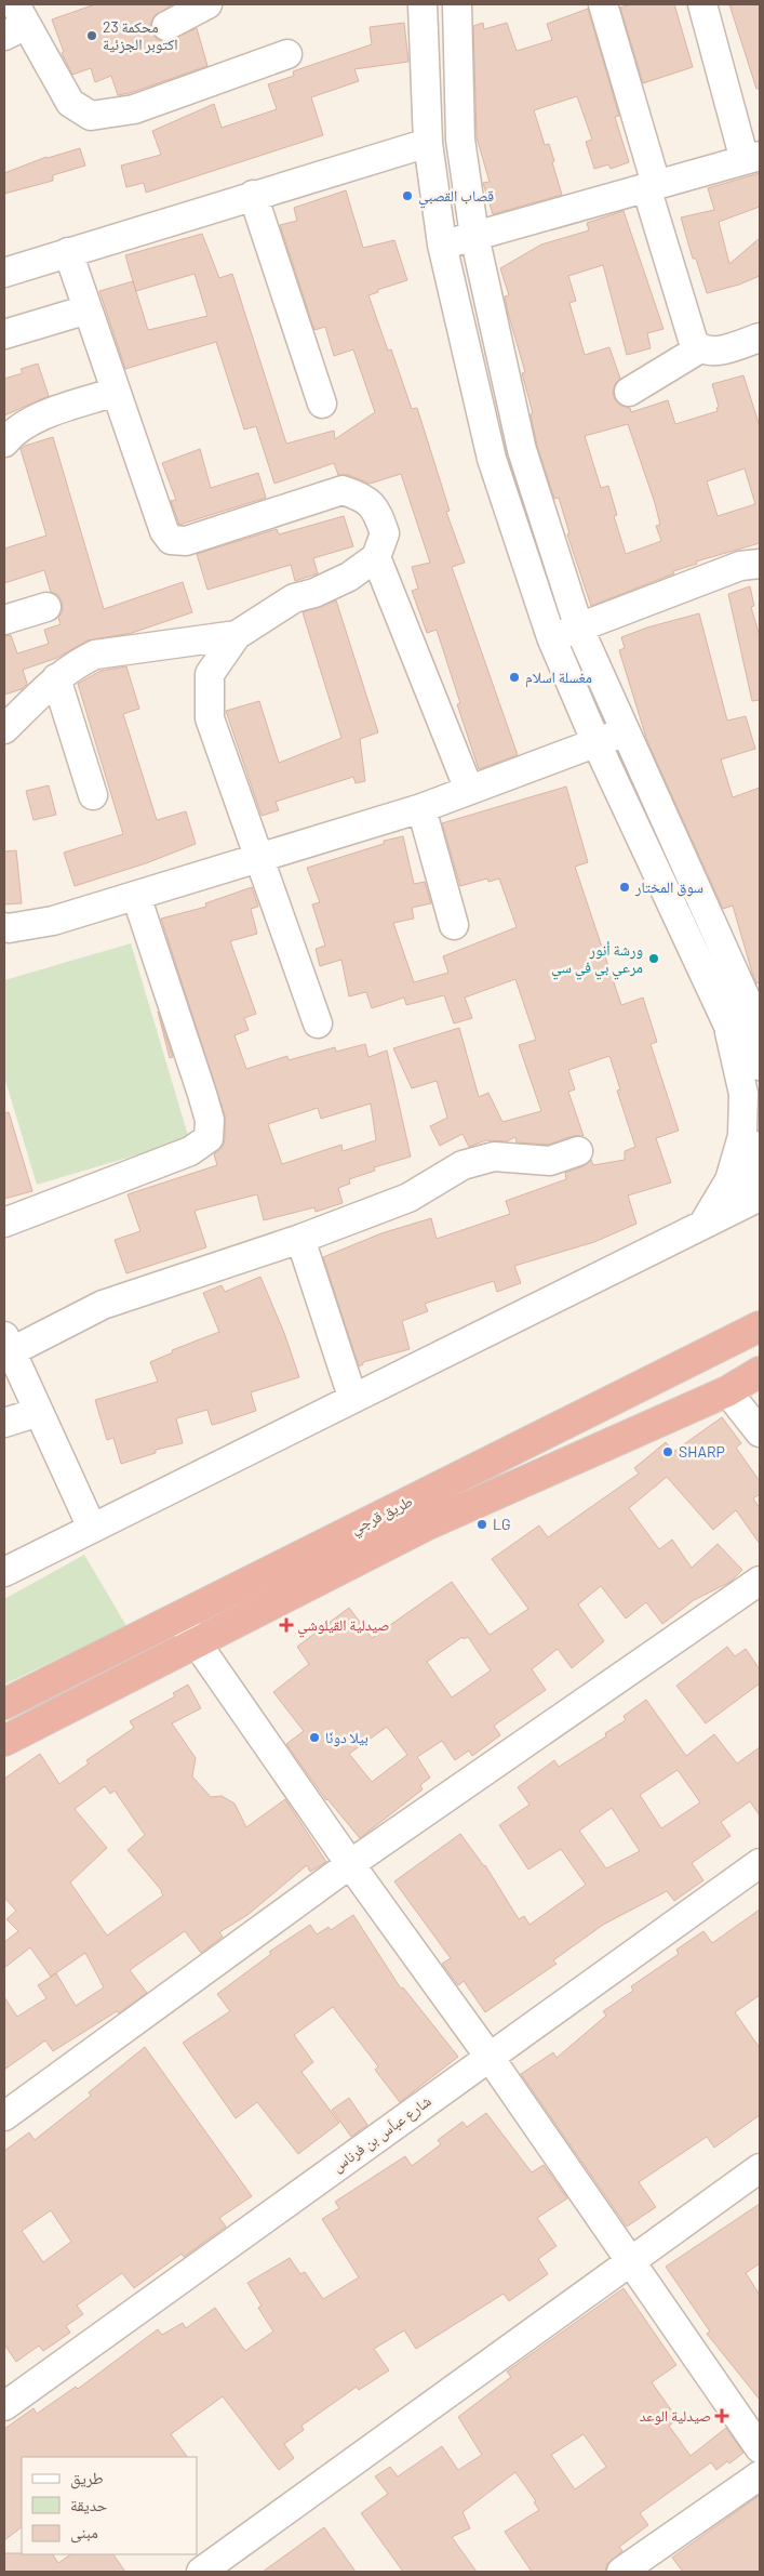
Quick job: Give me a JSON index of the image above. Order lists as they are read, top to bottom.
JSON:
{
  "streets": {
    "highway": ["طريق قرجي"],
    "street": ["شارع عباّس بن فرناس"]
  },
  "places": {
    "other": [
      "محكمة 23 اكتوبر الجزئية",
      "قصاب القصبي",
      "مغسلة اسلام",
      "سوق المختار",
      "ورشة أنور مرعي بي في سي",
      "SHARP",
      "LG",
      "بيلا دونّا"
    ],
    "health": ["صيدلية القيلوشي", "صيدلية الوعد"]
  },
  "legend": ["طريق", "حديقة", "مبنى"]
}
